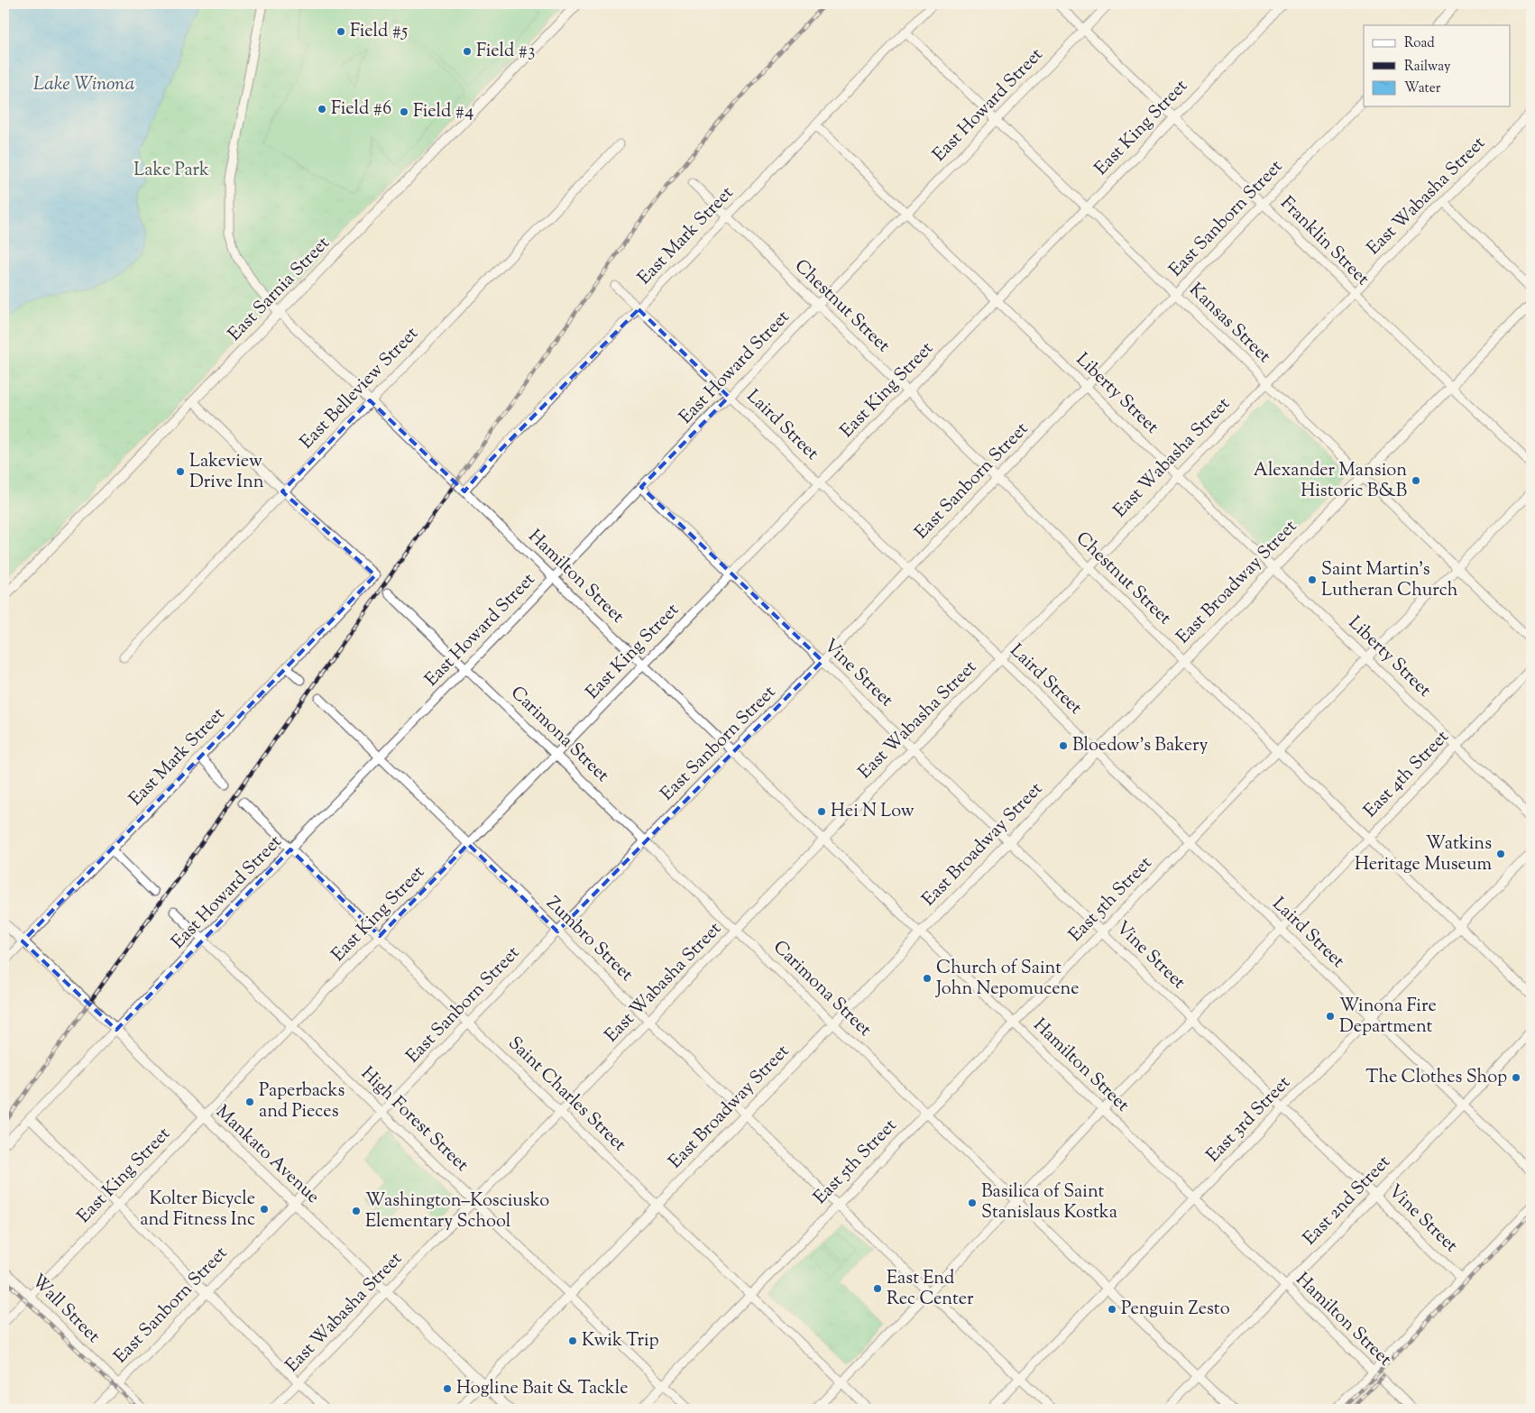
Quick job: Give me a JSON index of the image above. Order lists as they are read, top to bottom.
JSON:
{
  "streets": {
    "main road": ["East Sarnia Street", "East Broadway Street", "Mankato Avenue"],
    "street": [
      "East Howard Street",
      "East King Street",
      "East Wabasha Street",
      "East Sanborn Street",
      "East Mark Street",
      "Franklin Street",
      "Chestnut Street",
      "Kansas Street",
      "East Belleview Street",
      "Liberty Street",
      "Laird Street",
      "Hamilton Street",
      "Vine Street",
      "Carimona Street",
      "East 4th Street",
      "East 5th Street",
      "Zumbro Street",
      "Saint Charles Street",
      "High Forest Street",
      "East 3rd Street",
      "East 2nd Street",
      "Wall Street"
    ]
  },
  "crossings": [
    ["East Howard Street", "Franklin Street"],
    ["East Howard Street", "Chestnut Street"],
    ["East Howard Street", "Kansas Street"],
    ["East Howard Street", "Liberty Street"],
    ["East Howard Street", "Laird Street"],
    ["East Howard Street", "Hamilton Street"],
    ["East Howard Street", "Vine Street"],
    ["East Howard Street", "Carimona Street"],
    ["East Howard Street", "Zumbro Street"],
    ["East Howard Street", "Saint Charles Street"],
    ["East Howard Street", "High Forest Street"],
    ["East Howard Street", "Mankato Avenue"],
    ["East King Street", "Franklin Street"],
    ["East King Street", "Chestnut Street"],
    ["East King Street", "Kansas Street"],
    ["East King Street", "Liberty Street"],
    ["East King Street", "Laird Street"],
    ["East King Street", "Hamilton Street"],
    ["East King Street", "Vine Street"],
    ["East King Street", "Carimona Street"],
    ["East King Street", "Zumbro Street"],
    ["East King Street", "Saint Charles Street"],
    ["East King Street", "High Forest Street"],
    ["East King Street", "Mankato Avenue"],
    ["East King Street", "Wall Street"],
    ["East Wabasha Street", "Franklin Street"],
    ["East Wabasha Street", "Chestnut Street"],
    ["East Wabasha Street", "Kansas Street"],
    ["East Wabasha Street", "Liberty Street"],
    ["East Wabasha Street", "Laird Street"],
    ["East Wabasha Street", "Hamilton Street"],
    ["East Wabasha Street", "Vine Street"],
    ["East Wabasha Street", "Carimona Street"],
    ["East Wabasha Street", "Zumbro Street"],
    ["East Wabasha Street", "Saint Charles Street"],
    ["East Wabasha Street", "High Forest Street"],
    ["East Wabasha Street", "Mankato Avenue"],
    ["East Sanborn Street", "Franklin Street"],
    ["East Sanborn Street", "Chestnut Street"],
    ["East Sanborn Street", "Kansas Street"],
    ["East Sanborn Street", "Liberty Street"],
    ["East Sanborn Street", "Laird Street"],
    ["East Sanborn Street", "Hamilton Street"],
    ["East Sanborn Street", "Vine Street"],
    ["East Sanborn Street", "Carimona Street"],
    ["East Sanborn Street", "Zumbro Street"],
    ["East Sanborn Street", "Saint Charles Street"],
    ["East Sanborn Street", "High Forest Street"],
    ["East Sanborn Street", "Mankato Avenue"],
    ["East Sanborn Street", "Wall Street"],
    ["East Mark Street", "Chestnut Street"],
    ["East Mark Street", "Kansas Street"],
    ["East Mark Street", "East Belleview Street"],
    ["East Mark Street", "Liberty Street"],
    ["East Mark Street", "Laird Street"],
    ["East Mark Street", "Hamilton Street"],
    ["East Mark Street", "Mankato Avenue"],
    ["Franklin Street", "East Broadway Street"],
    ["East Sarnia Street", "Hamilton Street"],
    ["Chestnut Street", "East Broadway Street"],
    ["Chestnut Street", "East 4th Street"],
    ["Chestnut Street", "East 5th Street"],
    ["Chestnut Street", "East 3rd Street"],
    ["Kansas Street", "East Broadway Street"],
    ["Kansas Street", "East 5th Street"],
    ["East Belleview Street", "Hamilton Street"],
    ["Liberty Street", "East Broadway Street"],
    ["Liberty Street", "East 4th Street"],
    ["Liberty Street", "East 5th Street"],
    ["Laird Street", "East Broadway Street"],
    ["Laird Street", "East 4th Street"],
    ["Laird Street", "East 5th Street"],
    ["Laird Street", "East 3rd Street"],
    ["Laird Street", "East 2nd Street"],
    ["Hamilton Street", "East Broadway Street"],
    ["Hamilton Street", "East 4th Street"],
    ["Hamilton Street", "East 5th Street"],
    ["Hamilton Street", "East 3rd Street"],
    ["Hamilton Street", "East 2nd Street"],
    ["East Broadway Street", "Vine Street"],
    ["East Broadway Street", "Carimona Street"],
    ["East Broadway Street", "Zumbro Street"],
    ["East Broadway Street", "Saint Charles Street"],
    ["East Broadway Street", "High Forest Street"],
    ["East Broadway Street", "Mankato Avenue"],
    ["Vine Street", "East 4th Street"],
    ["Vine Street", "East 5th Street"],
    ["Vine Street", "East 3rd Street"],
    ["Vine Street", "East 2nd Street"],
    ["Carimona Street", "East 4th Street"],
    ["Carimona Street", "East 5th Street"],
    ["Carimona Street", "East 3rd Street"],
    ["Carimona Street", "East 2nd Street"],
    ["East 4th Street", "Zumbro Street"],
    ["East 4th Street", "Saint Charles Street"],
    ["East 5th Street", "Zumbro Street"],
    ["East 5th Street", "Saint Charles Street"],
    ["East 5th Street", "High Forest Street"],
    ["Zumbro Street", "East 3rd Street"]
  ],
  "water": ["Lake Winona"],
  "parks": ["Lake Park"],
  "places": [
    "Field #5",
    "Field #3",
    "Field #6",
    "Field #4",
    "Lakeview Drive Inn",
    "Alexander Mansion Historic B&B",
    "Saint Martin's Lutheran Church",
    "Bloedow's Bakery",
    "Hei N Low",
    "Watkins Heritage Museum",
    "Church of Saint John Nepomucene",
    "Winona Fire Department",
    "The Clothes Shop",
    "Paperbacks and Pieces",
    "Basilica of Saint Stanislaus Kostka",
    "Kolter Bicycle and Fitness Inc",
    "Washington–Kosciusko Elementary School",
    "East End Rec Center",
    "Penguin Zesto",
    "Kwik Trip",
    "Hogline Bait & Tackle"
  ],
  "legend": ["Road", "Railway", "Water"]
}
